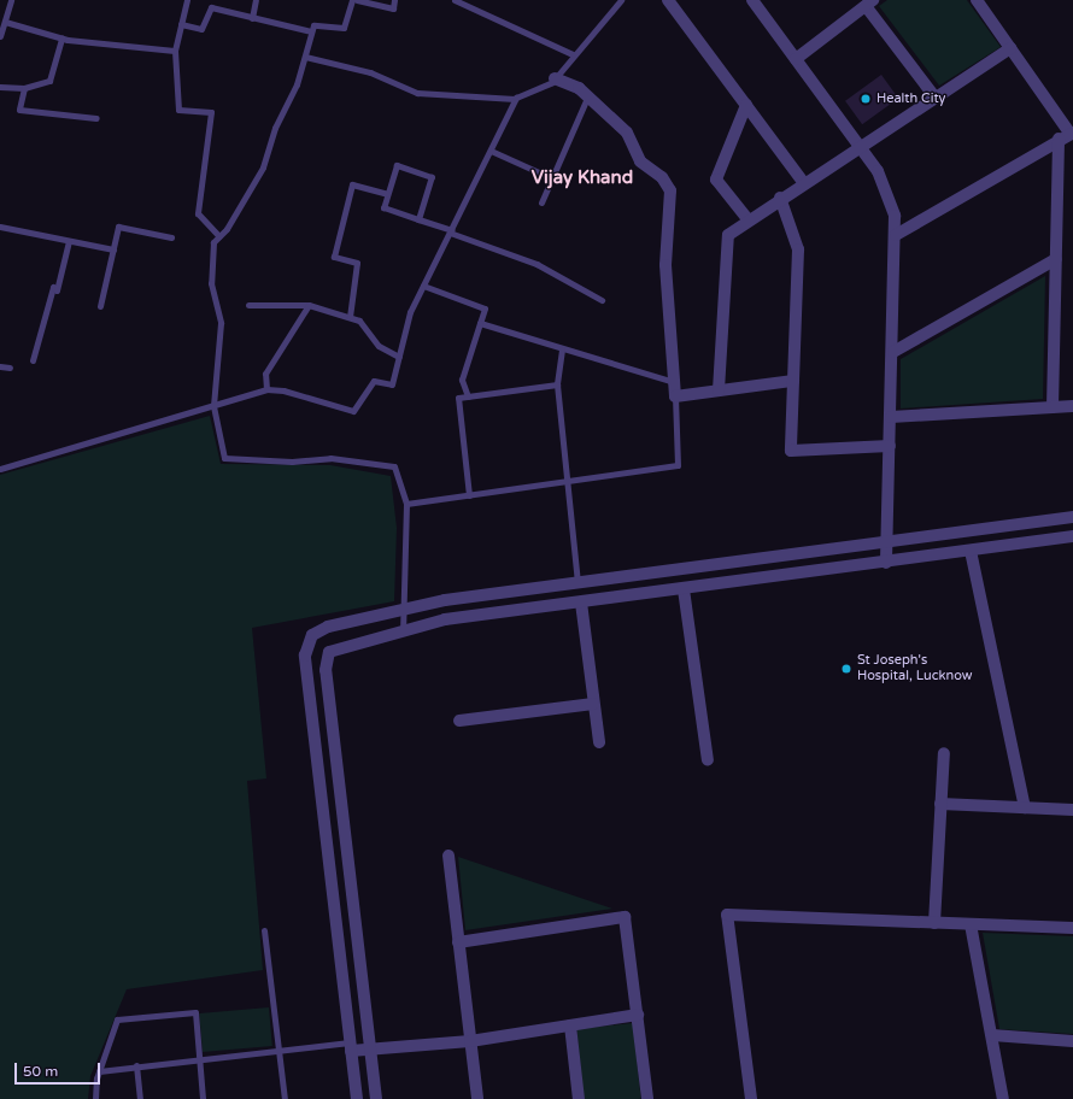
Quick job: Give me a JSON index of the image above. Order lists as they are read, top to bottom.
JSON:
{
  "districts": ["Vijay Khand"],
  "places": ["Health City", "St Joseph's Hospital, Lucknow"],
  "scale_bar": "50 m"
}
